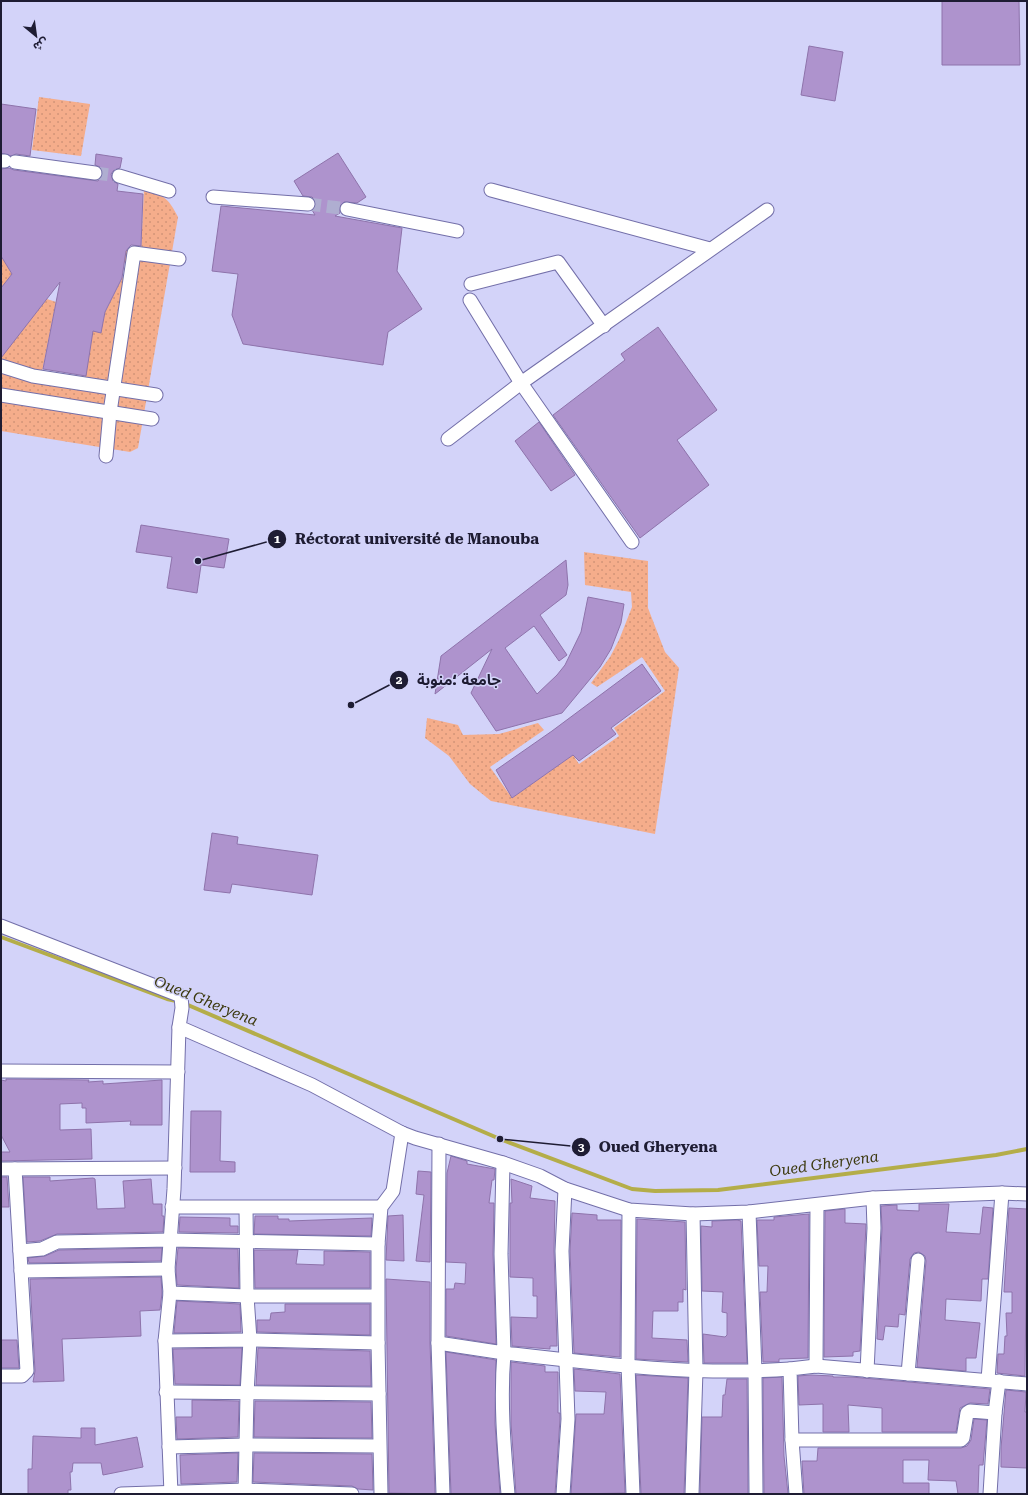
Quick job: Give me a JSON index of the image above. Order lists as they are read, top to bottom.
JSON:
{
  "water": ["Oued Gheryena"],
  "places": ["Réctorat université de Manouba", "جامعة ؛منوبة", "Oued Gheryena"],
  "north": "bottom right"
}
